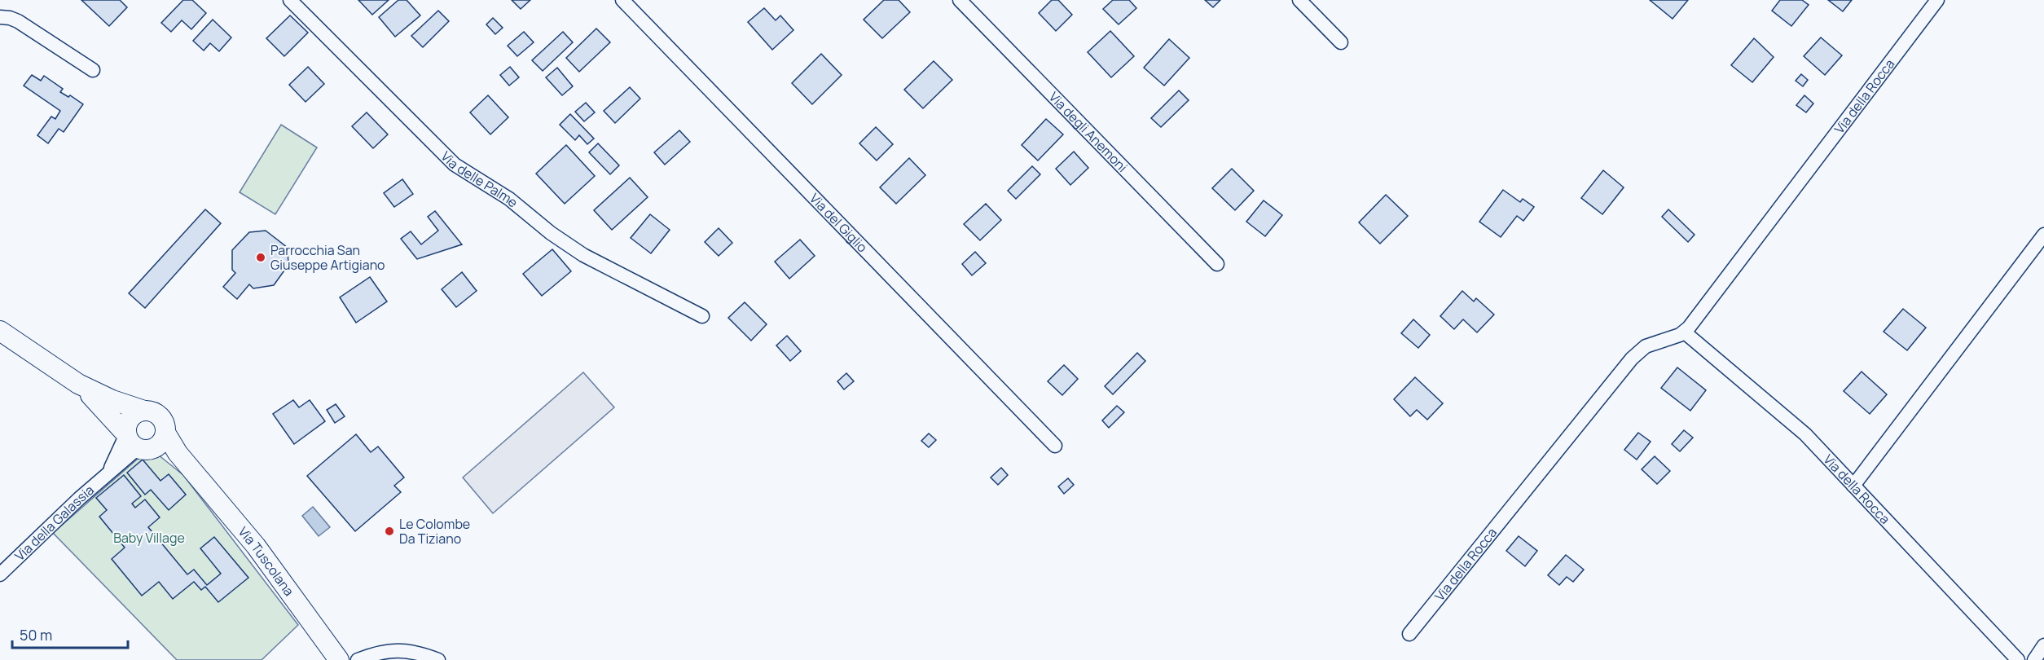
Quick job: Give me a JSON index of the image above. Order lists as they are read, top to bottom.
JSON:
{
  "streets": {
    "main road": ["Via Tuscolana"],
    "street": [
      "Via della Rocca",
      "Via degli Anemoni",
      "Via delle Palme",
      "Via del Giglio",
      "Via della Galassia"
    ]
  },
  "crossings": [
    ["Via della Galassia", "Via Tuscolana"]
  ],
  "parks": ["Baby Village"],
  "places": ["Parrocchia San Giuseppe Artigiano", "Le Colombe Da Tiziano"],
  "scale_bar": "50 m"
}
